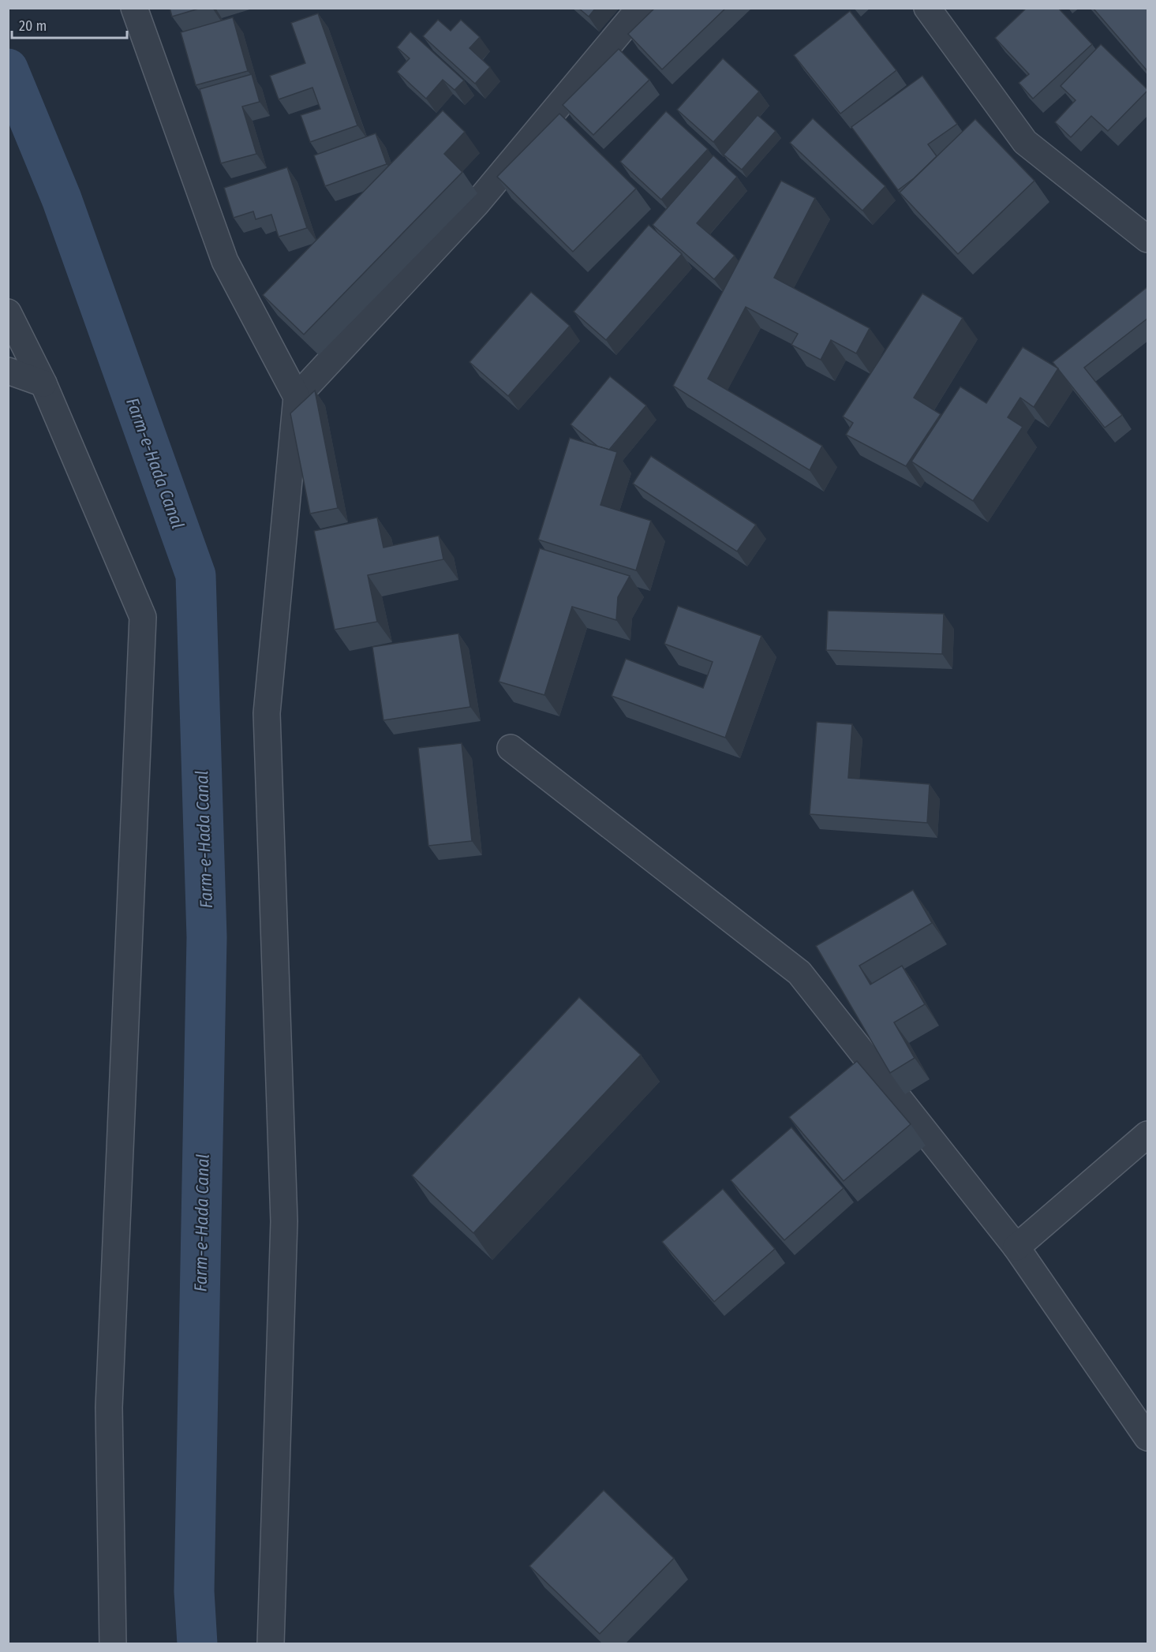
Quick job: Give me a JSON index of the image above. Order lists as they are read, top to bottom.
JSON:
{
  "water": ["Farm-e-Hada Canal"],
  "scale_bar": "20 m"
}
